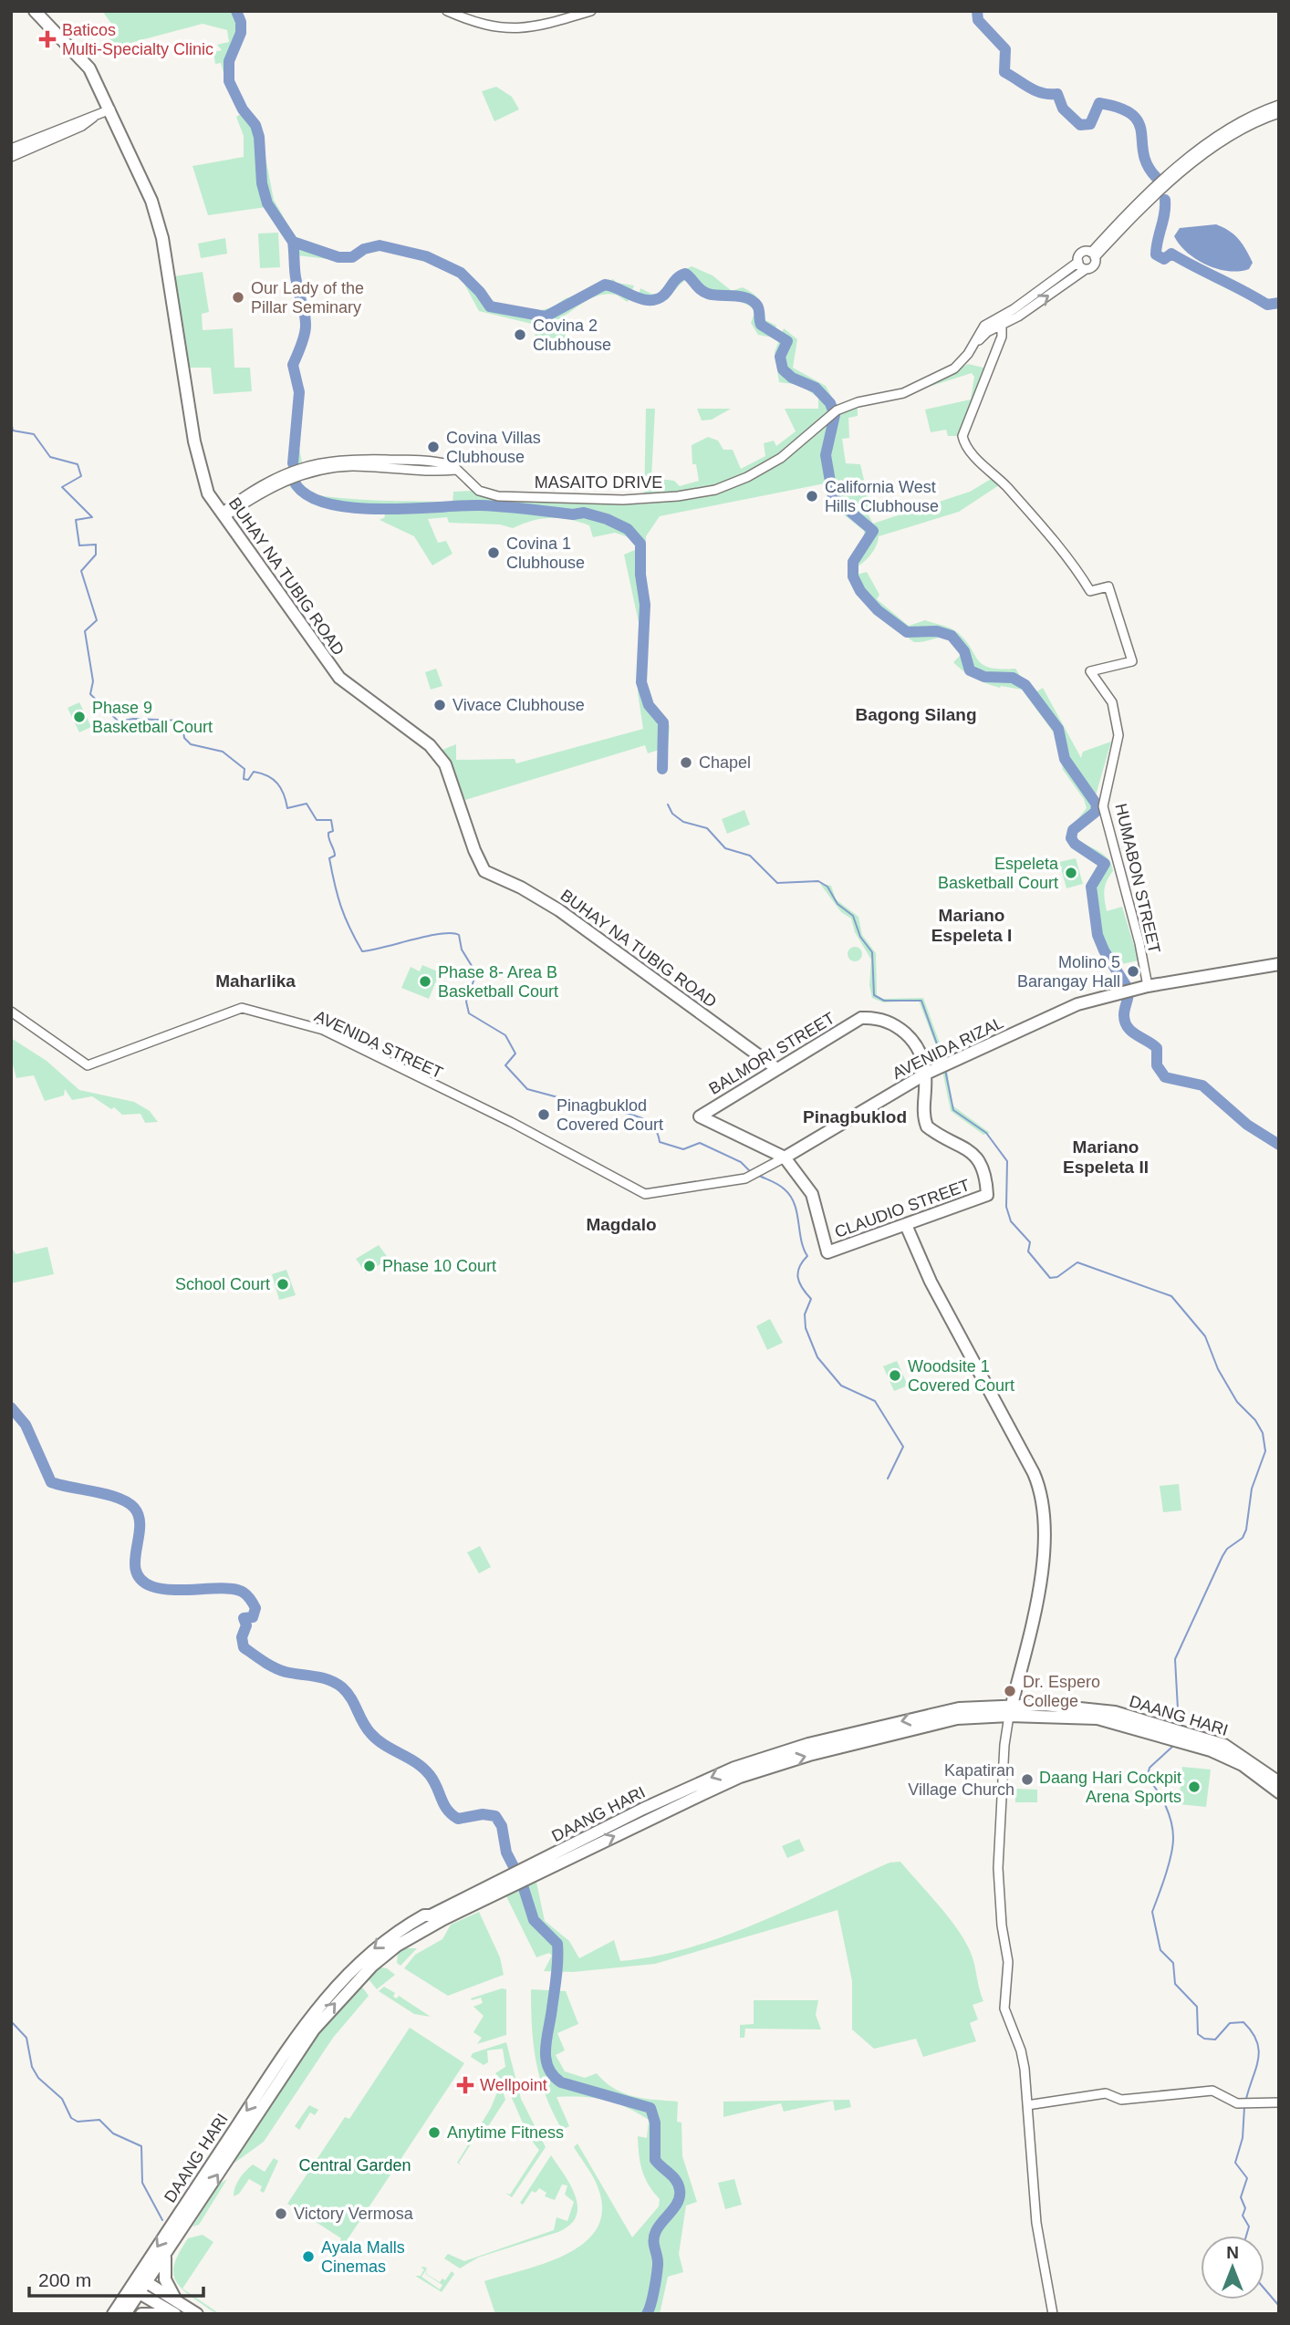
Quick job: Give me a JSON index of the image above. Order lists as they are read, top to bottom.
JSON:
{
  "streets": {
    "main road": [
      "BUHAY NA TUBIG ROAD",
      "AVENIDA RIZAL",
      "BALMORI STREET",
      "CLAUDIO STREET",
      "DAANG HARI"
    ],
    "street": ["MASAITO DRIVE", "HUMABON STREET", "AVENIDA STREET"]
  },
  "crossings": [
    ["MASAITO DRIVE", "BUHAY NA TUBIG ROAD"],
    ["MASAITO DRIVE", "HUMABON STREET"],
    ["BUHAY NA TUBIG ROAD", "BALMORI STREET"],
    ["HUMABON STREET", "AVENIDA RIZAL"],
    ["AVENIDA STREET", "AVENIDA RIZAL"],
    ["AVENIDA RIZAL", "BALMORI STREET"],
    ["AVENIDA RIZAL", "CLAUDIO STREET"],
    ["BALMORI STREET", "CLAUDIO STREET"]
  ],
  "districts": [
    "Bagong Silang",
    "Mariano Espeleta I",
    "Maharlika",
    "Pinagbuklod",
    "Mariano Espeleta II",
    "Magdalo"
  ],
  "parks": ["Central Garden"],
  "places": {
    "health": ["Baticos Multi-Specialty Clinic", "Wellpoint"],
    "other": [
      "Our Lady of the Pillar Seminary",
      "Covina 2 Clubhouse",
      "Covina Villas Clubhouse",
      "California West Hills Clubhouse",
      "Covina 1 Clubhouse",
      "Vivace Clubhouse",
      "Phase 9 Basketball Court",
      "Chapel",
      "Espeleta Basketball Court",
      "Molino 5 Barangay Hall",
      "Phase 8- Area B Basketball Court",
      "Pinagbuklod Covered Court",
      "Phase 10 Court",
      "School Court",
      "Woodsite 1 Covered Court",
      "Dr. Espero College",
      "Kapatiran Village Church",
      "Daang Hari Cockpit Arena Sports",
      "Anytime Fitness",
      "Victory Vermosa",
      "Ayala Malls Cinemas"
    ]
  },
  "scale_bar": "200 m",
  "north": "top"
}
